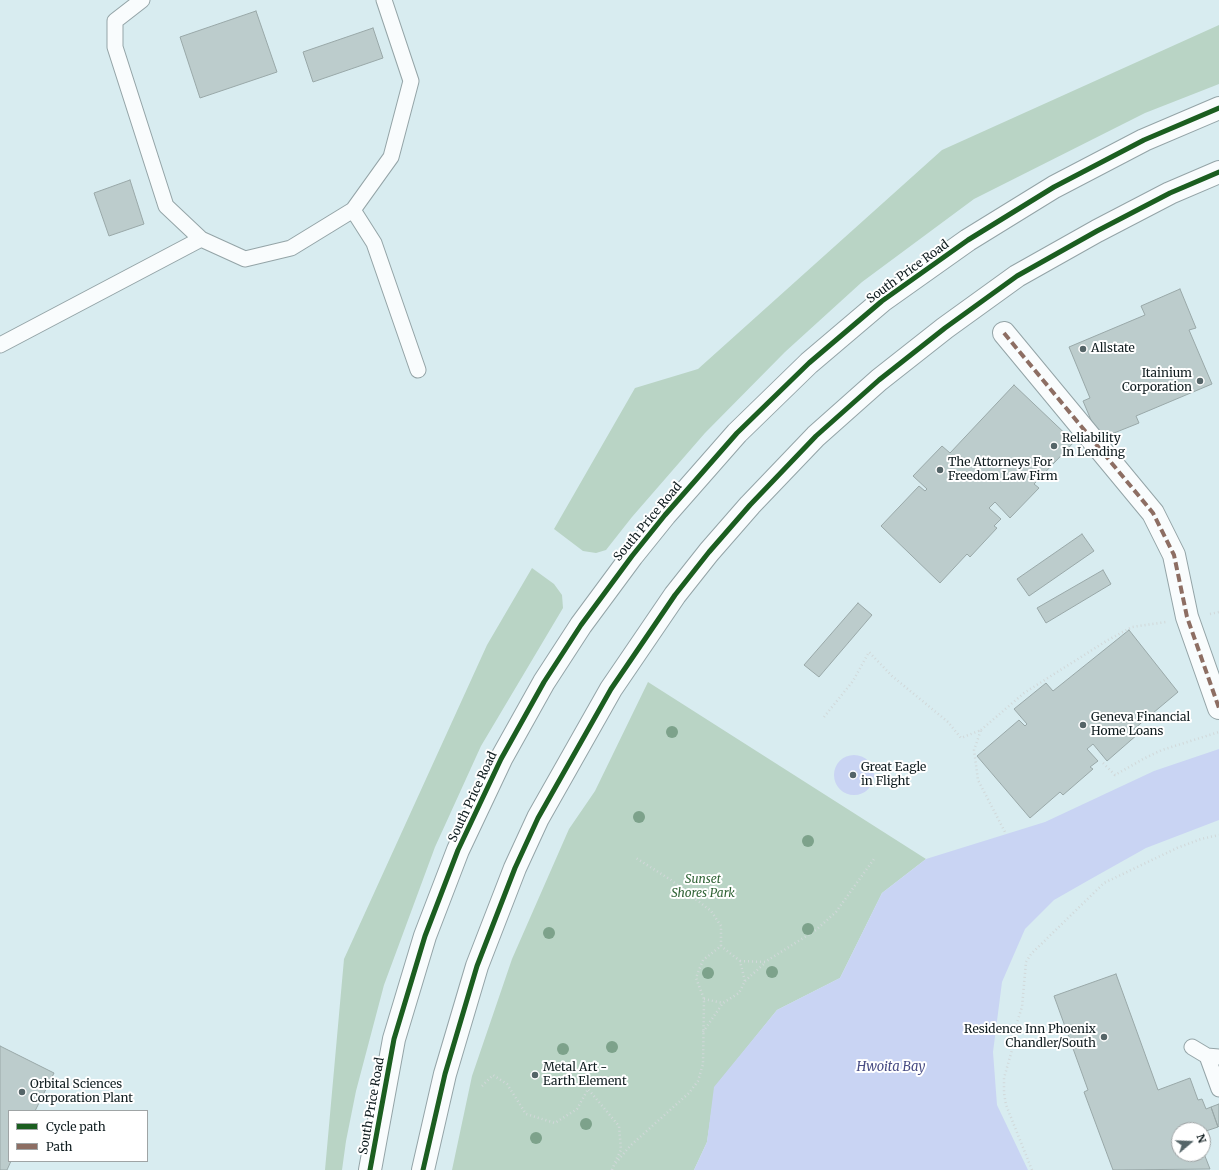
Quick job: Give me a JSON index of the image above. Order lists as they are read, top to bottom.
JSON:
{
  "streets": {
    "main road": ["South Price Road"]
  },
  "water": ["Hwoita Bay"],
  "parks": ["Sunset Shores Park"],
  "places": [
    "Allstate",
    "Itainium Corporation",
    "Reliability In Lending",
    "The Attorneys For Freedom Law Firm",
    "Geneva Financial Home Loans",
    "Great Eagle in Flight",
    "Residence Inn Phoenix Chandler/South",
    "Metal Art - Earth Element",
    "Orbital Sciences Corporation Plant"
  ],
  "legend": ["Cycle path", "Path"],
  "north": "right"
}
